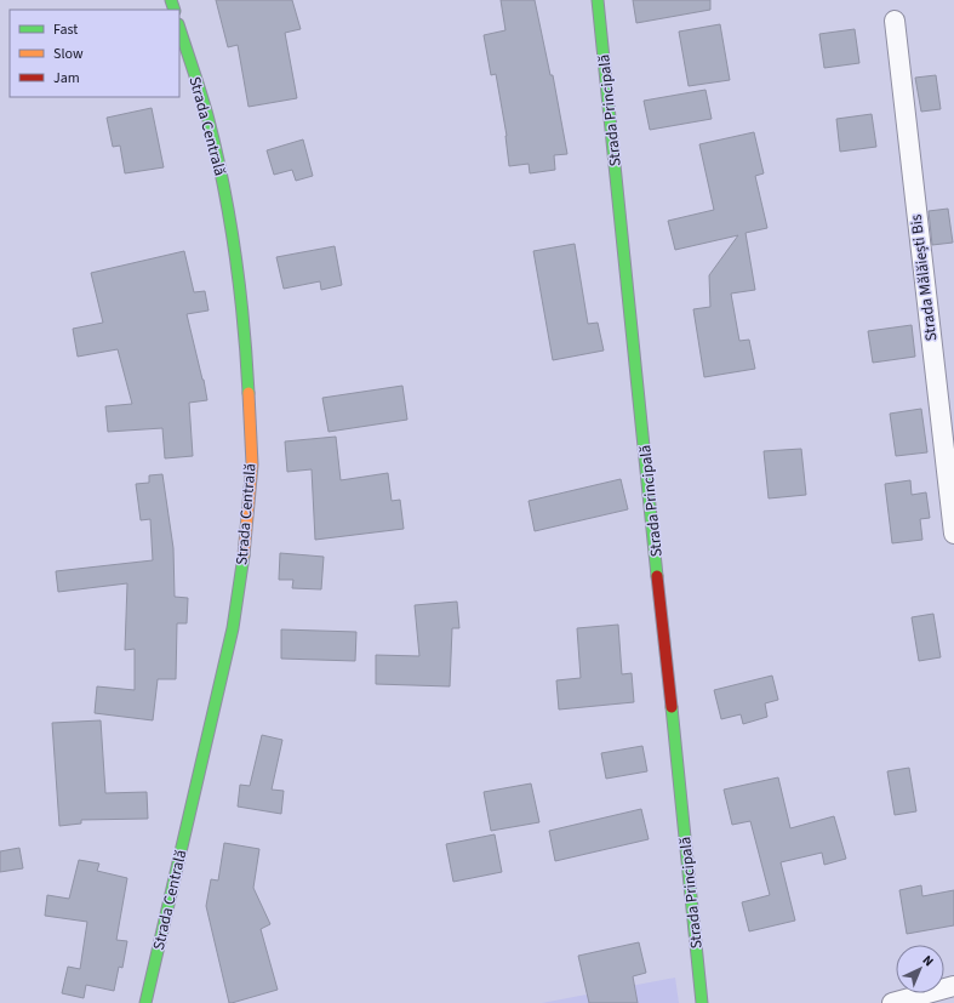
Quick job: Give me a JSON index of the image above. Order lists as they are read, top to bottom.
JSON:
{
  "streets": {
    "main road": ["Strada Principală", "Strada Centrală"],
    "street": ["Strada Mălăiești Bis"]
  },
  "legend": ["Fast", "Slow", "Jam"],
  "north": "top right"
}
